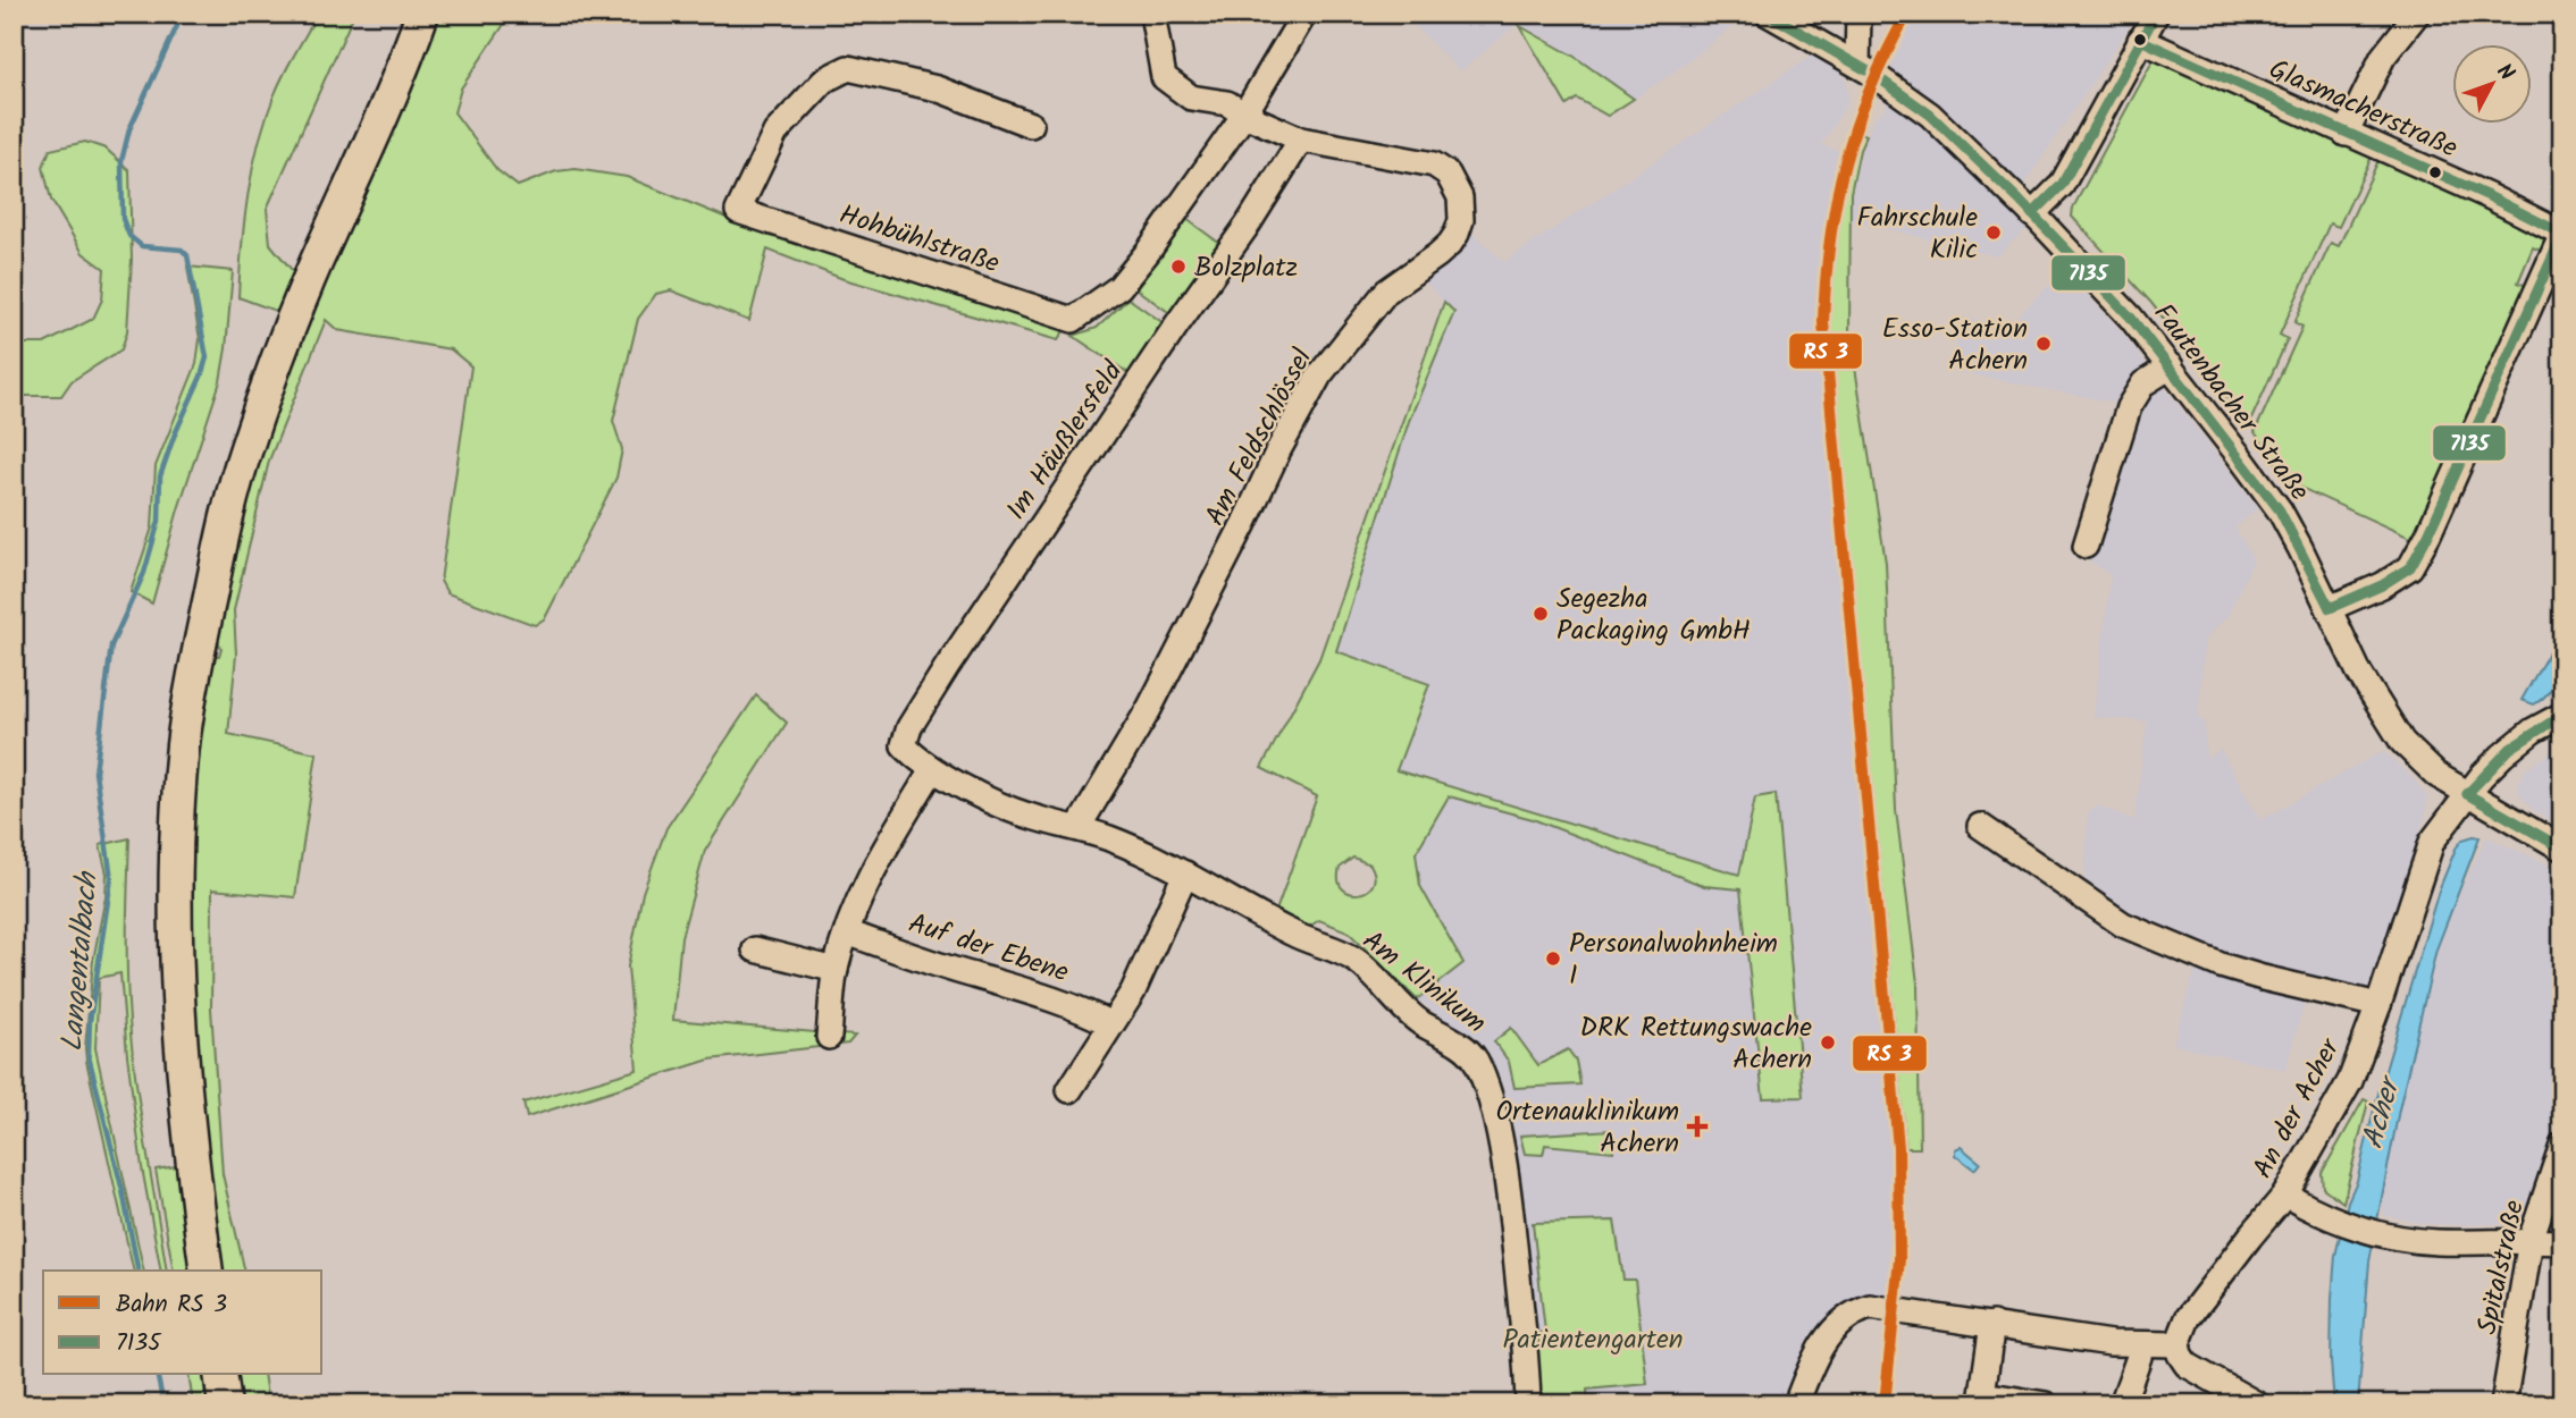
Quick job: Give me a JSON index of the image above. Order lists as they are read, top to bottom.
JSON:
{
  "streets": {
    "street": [
      "Glasmacherstraße",
      "Hohbühlstraße",
      "Fautenbacher Straße",
      "Am Feldschlössel",
      "Im Häußlersfeld",
      "Auf der Ebene",
      "Am Klinikum",
      "An der Acher",
      "Spitalstraße"
    ]
  },
  "crossings": [
    ["Hohbühlstraße", "Am Feldschlössel"],
    ["Fautenbacher Straße", "An der Acher"],
    ["Am Feldschlössel", "Im Häußlersfeld"],
    ["Am Feldschlössel", "Am Klinikum"],
    ["Im Häußlersfeld", "Am Klinikum"]
  ],
  "water": ["Langentalbach", "Acher"],
  "parks": ["Patientengarten"],
  "places": {
    "other": [
      "Fahrschule Kilic",
      "Bolzplatz",
      "Esso-Station Achern",
      "Segezha Packaging GmbH",
      "Personalwohnheim I",
      "DRK Rettungswache Achern"
    ],
    "health": ["Ortenauklinikum Achern"]
  },
  "lines": ["transit line 7135"],
  "legend": ["Bahn RS 3", "7135"],
  "north": "top right"
}
